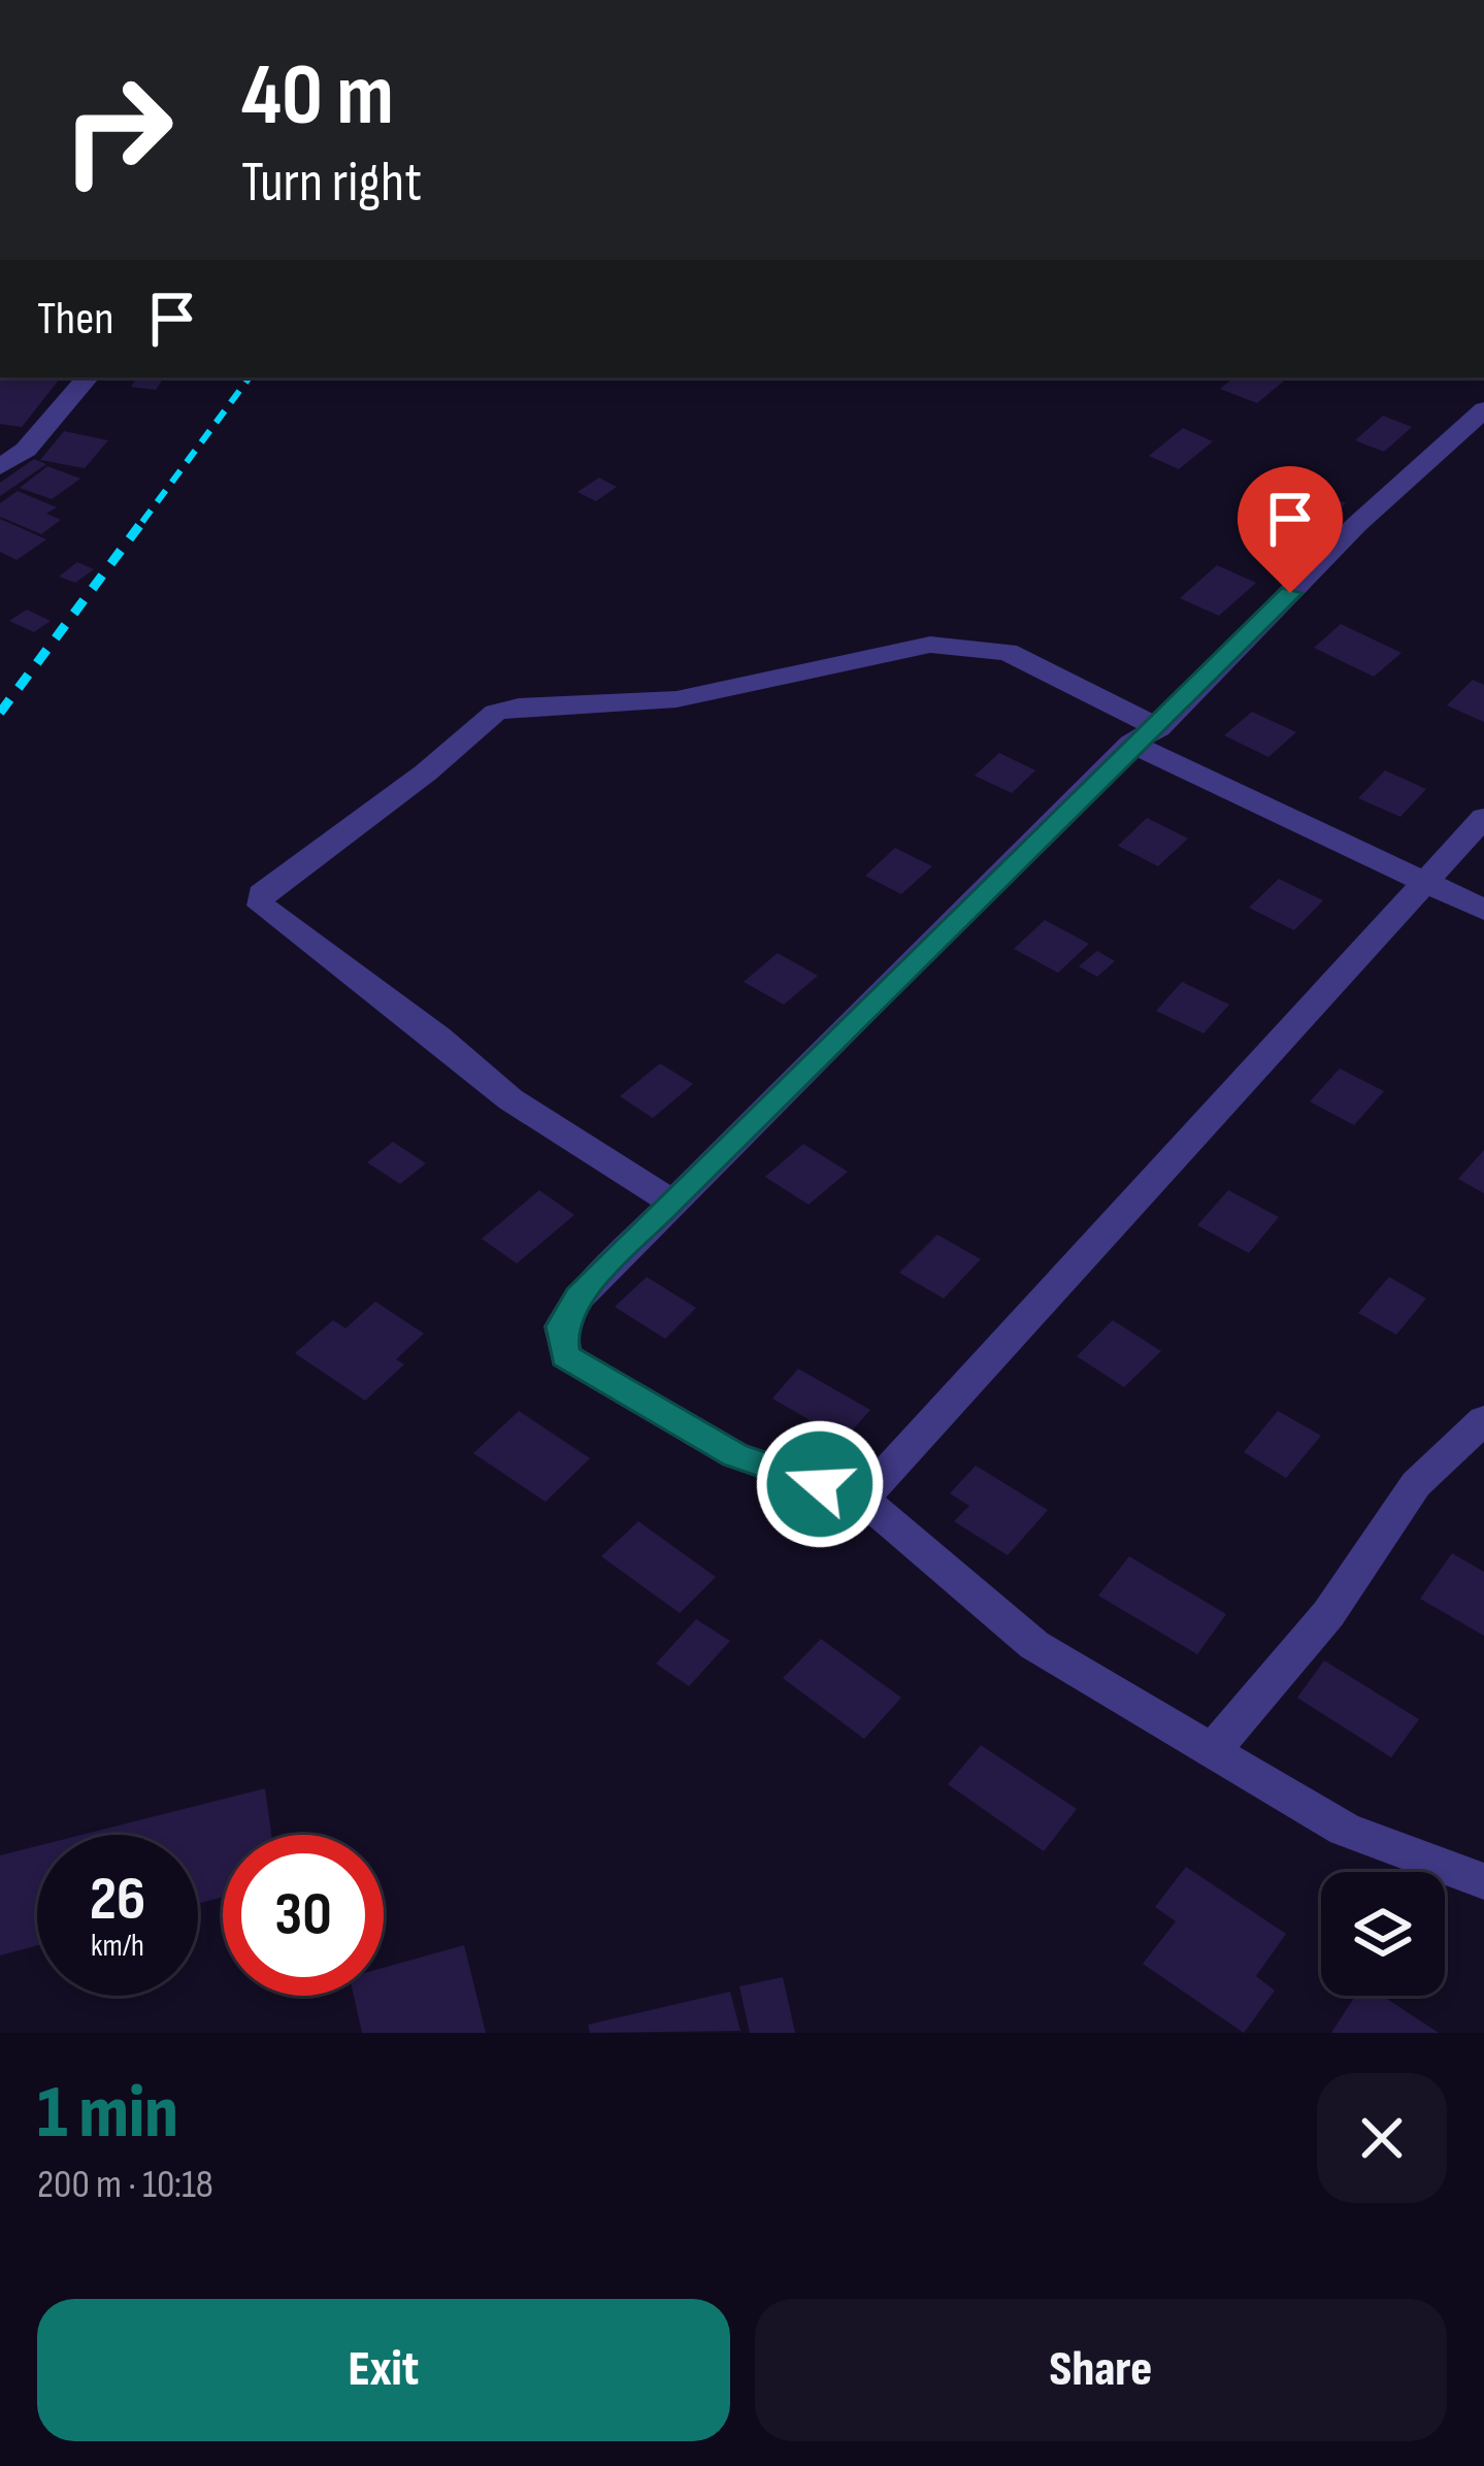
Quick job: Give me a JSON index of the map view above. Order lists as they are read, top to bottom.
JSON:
{
  "page": {
    "turn": ["40 m", "Turn right"],
    "then": "Then",
    "speed": "26 km/h",
    "limit": "30",
    "heading": ["1 min", "200 m · 10:18"],
    "buttons": ["Exit", "Share"]
  }
}
